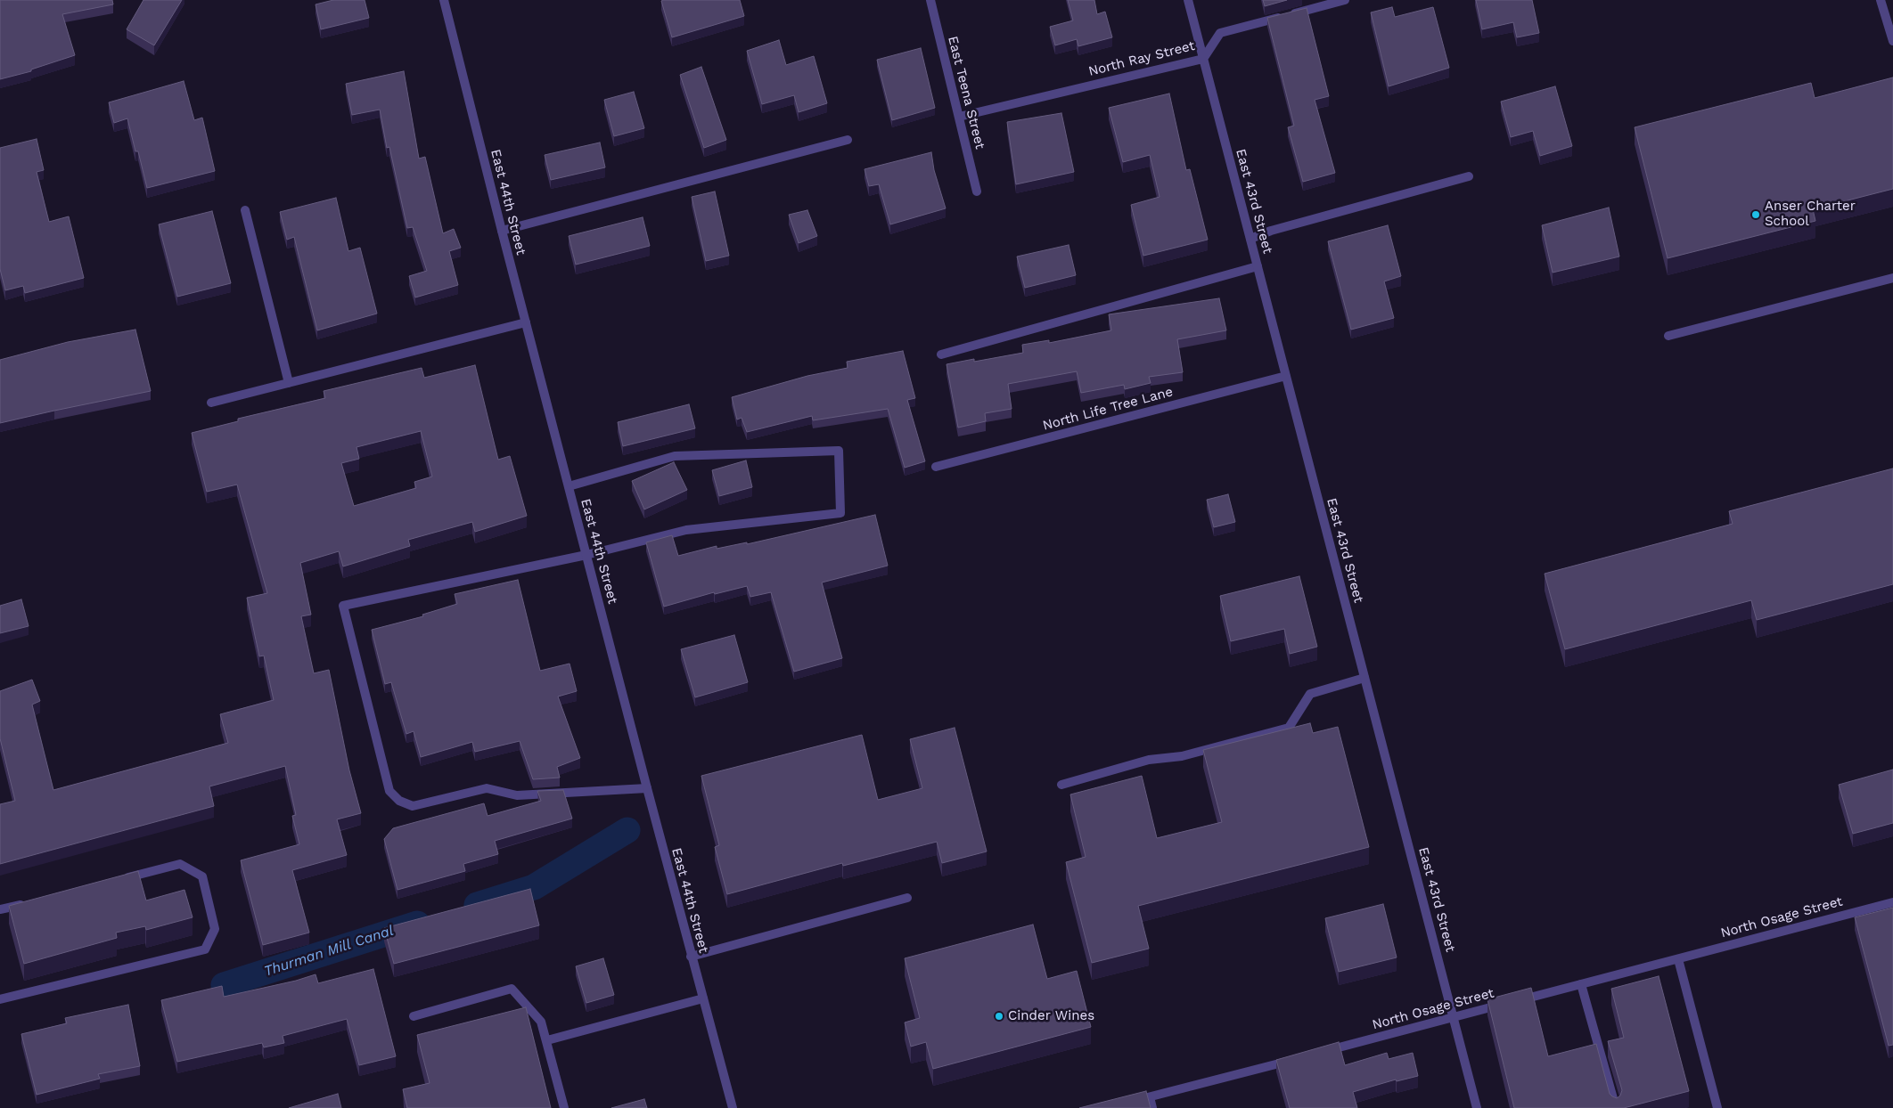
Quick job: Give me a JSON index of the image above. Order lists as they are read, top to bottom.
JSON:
{
  "streets": {
    "street": [
      "North Ray Street",
      "East Teena Street",
      "East 43rd Street",
      "East 44th Street",
      "North Life Tree Lane",
      "North Osage Street"
    ]
  },
  "crossings": [
    ["North Ray Street", "East Teena Street"],
    ["North Ray Street", "East 43rd Street"],
    ["East 43rd Street", "North Life Tree Lane"],
    ["East 43rd Street", "North Osage Street"]
  ],
  "water": ["Thurman Mill Canal"],
  "places": ["Anser Charter School", "Cinder Wines"]
}
